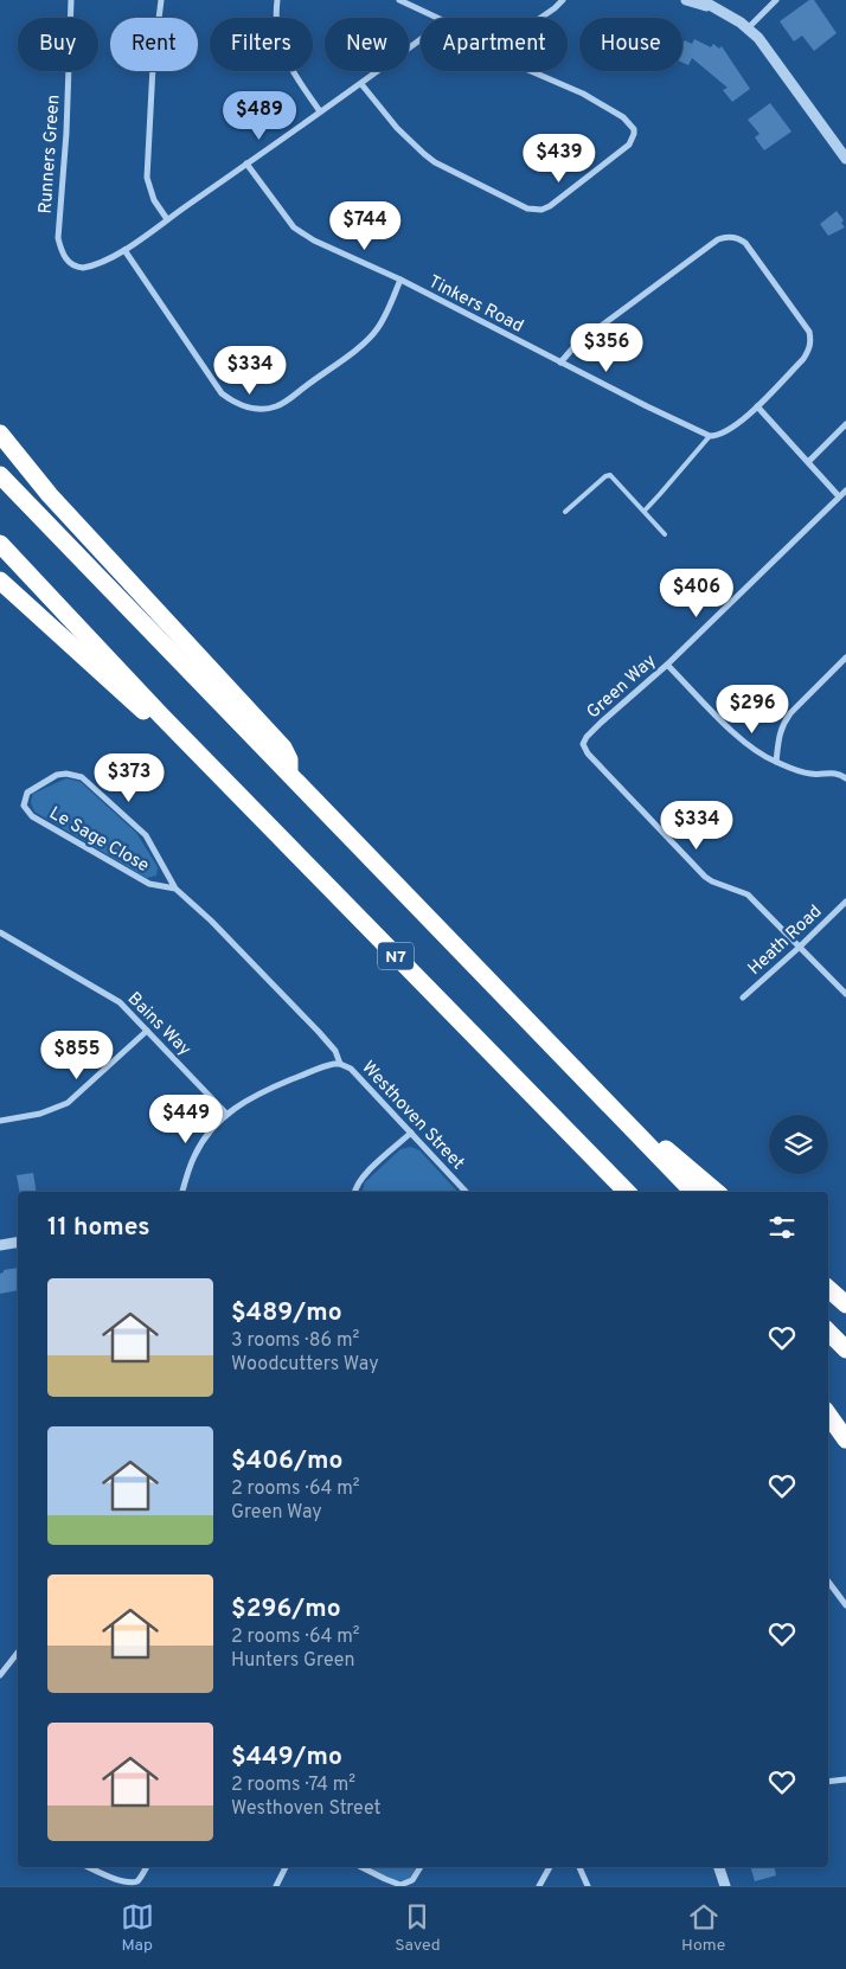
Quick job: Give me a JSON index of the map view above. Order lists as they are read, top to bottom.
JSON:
{
  "streets": {
    "highway": ["N7"],
    "street": [
      "Runners Green",
      "Tinkers Road",
      "Green Way",
      "Le Sage Close",
      "Heath Road",
      "Bains Way",
      "Westhoven Street"
    ]
  },
  "crossings": [
    ["Green Way", "Heath Road"],
    ["Le Sage Close", "Westhoven Street"],
    ["Bains Way", "Westhoven Street"]
  ],
  "page": {
    "chip": [
      "Buy",
      "Rent",
      "Filters",
      "New",
      "Apartment",
      "House"
    ],
    "price": [
      "$489",
      "$439",
      "$744",
      "$356",
      "$334",
      "$406",
      "$296",
      "$373",
      "$334",
      "$855",
      "$449"
    ],
    "heading": "11 homes",
    "list": [
      {
        "name": "$489/mo",
        "note": "3 rooms · 86 m² · Woodcutters Way"
      },
      {
        "name": "$406/mo",
        "note": "2 rooms · 64 m² · Green Way"
      },
      {
        "name": "$296/mo",
        "note": "2 rooms · 64 m² · Hunters Green"
      },
      {
        "name": "$449/mo",
        "note": "2 rooms · 74 m² · Westhoven Street"
      }
    ],
    "tabs": ["Map", "Saved", "Home"]
  }
}
